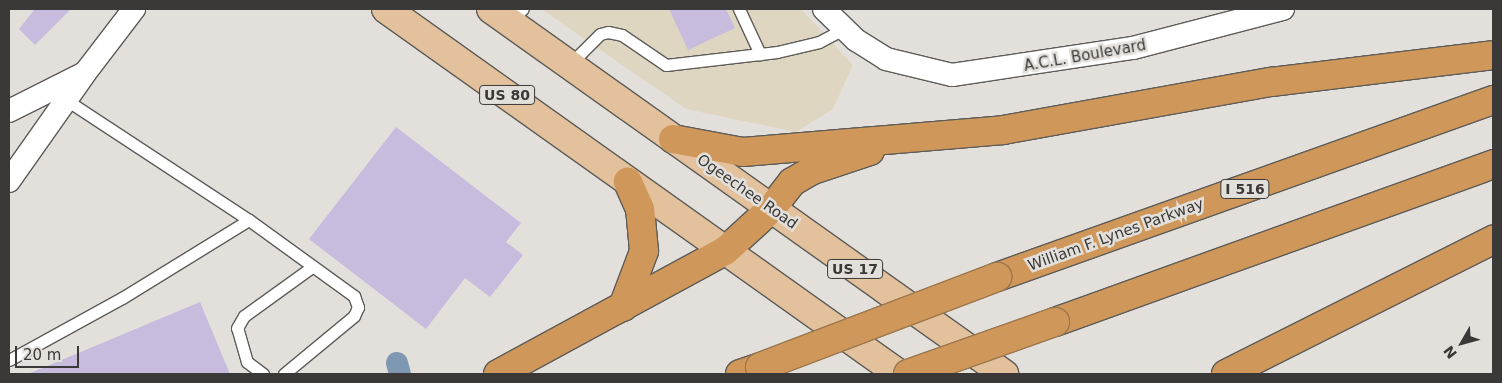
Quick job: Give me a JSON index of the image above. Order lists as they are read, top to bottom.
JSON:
{
  "streets": {
    "highway": ["I 516", "William F. Lynes Parkway"],
    "main road": ["US 80", "Ogeechee Road", "US 17"],
    "street": ["A.C.L. Boulevard"]
  },
  "scale_bar": "20 m",
  "north": "bottom left"
}
